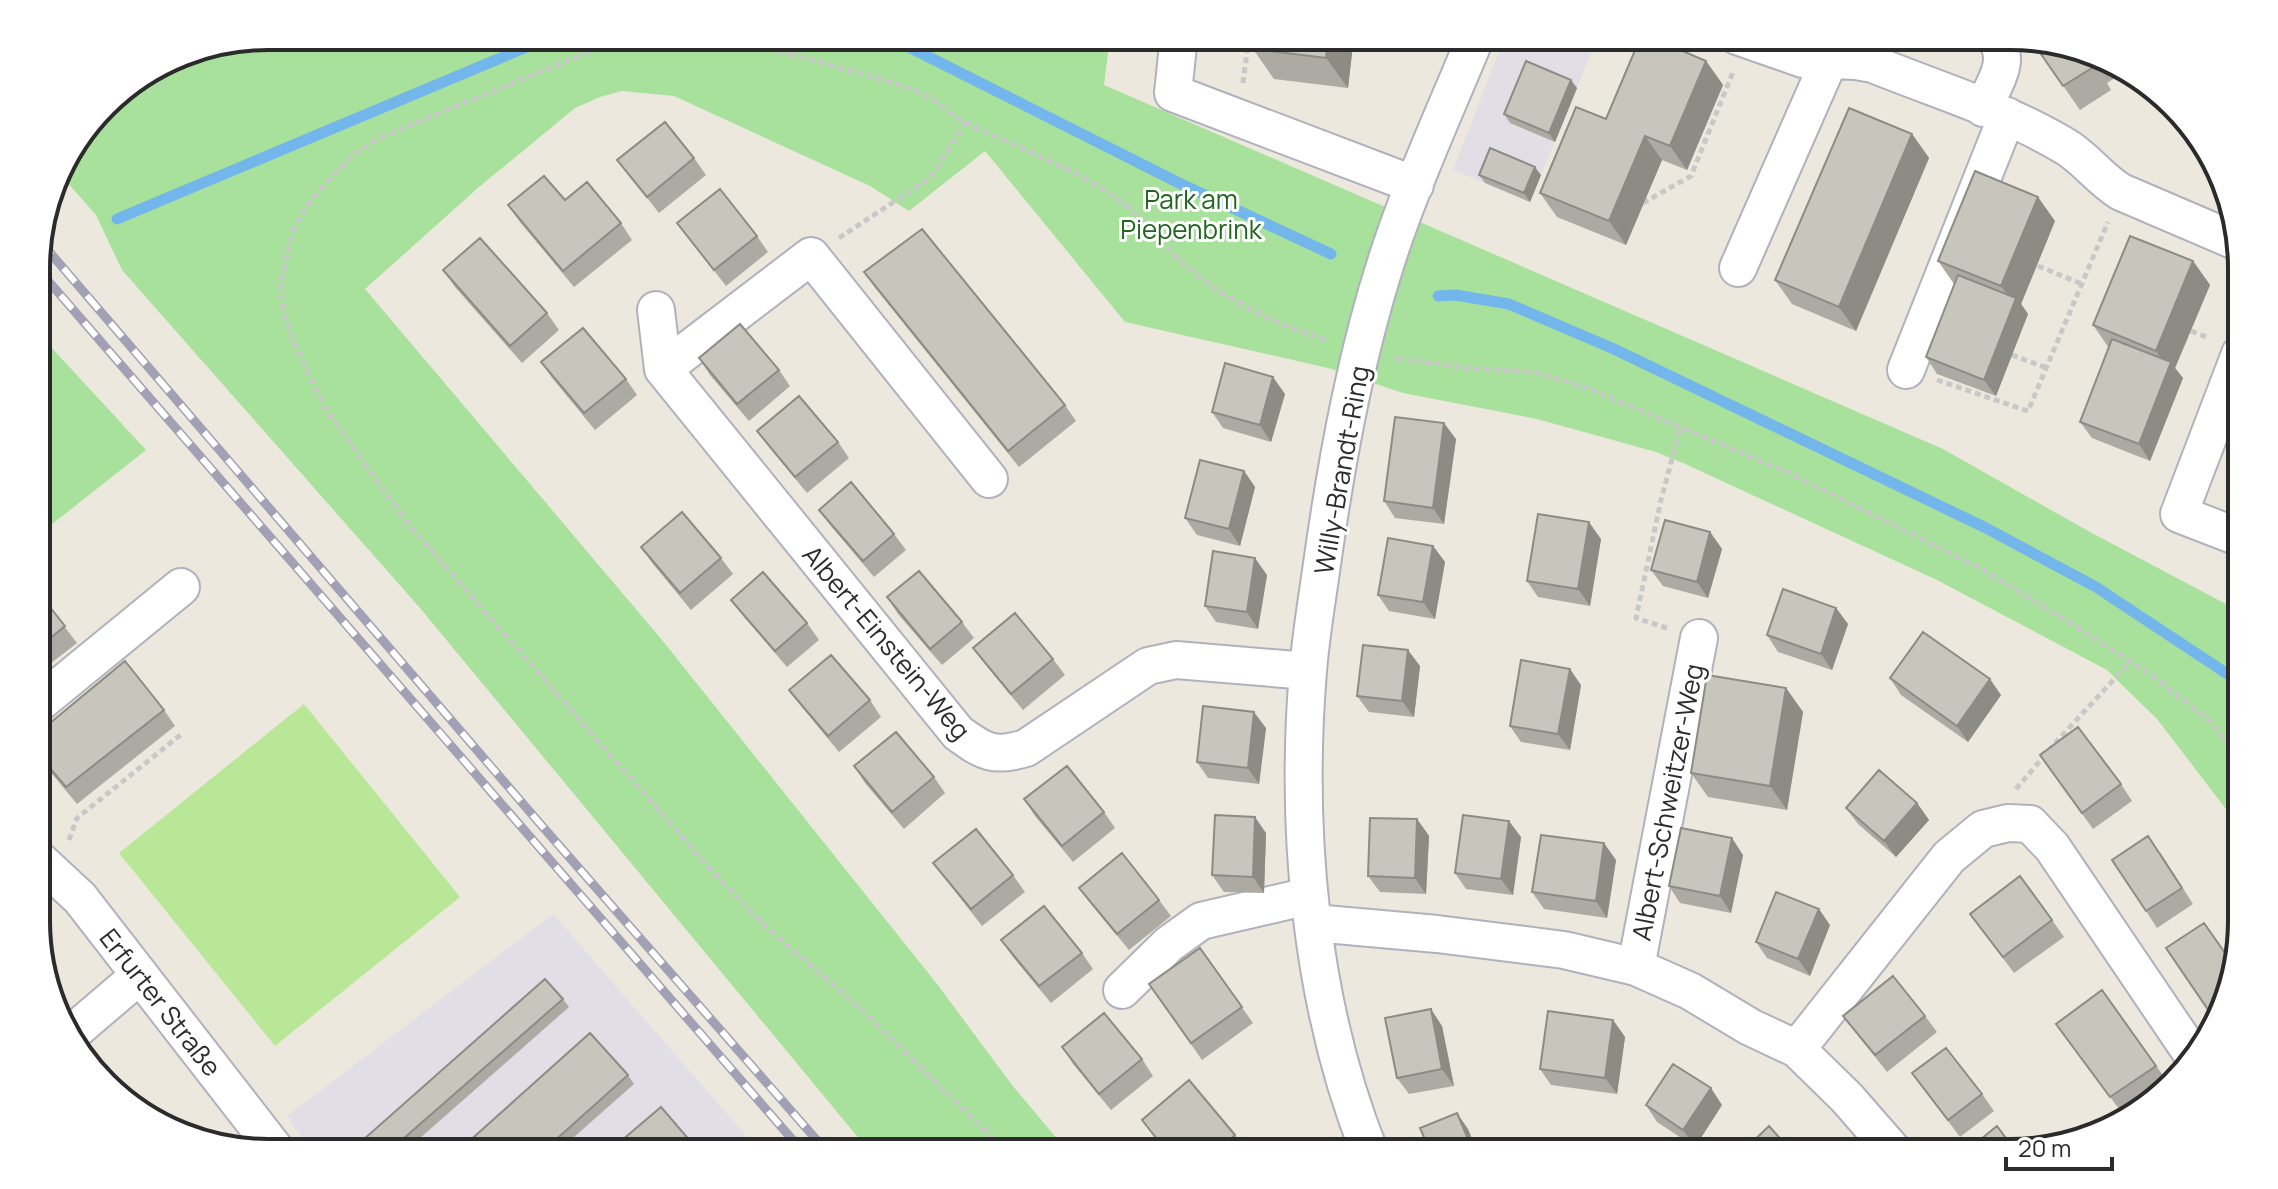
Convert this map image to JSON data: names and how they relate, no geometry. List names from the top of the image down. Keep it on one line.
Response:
{"streets":{"street":["Willy-Brandt-Ring","Albert-Einstein-Weg","Albert-Schweitzer-Weg","Erfurter Straße"]},"crossings":[["Willy-Brandt-Ring","Albert-Einstein-Weg"]],"parks":["Park am Piepenbrink"],"scale_bar":"20 m"}
